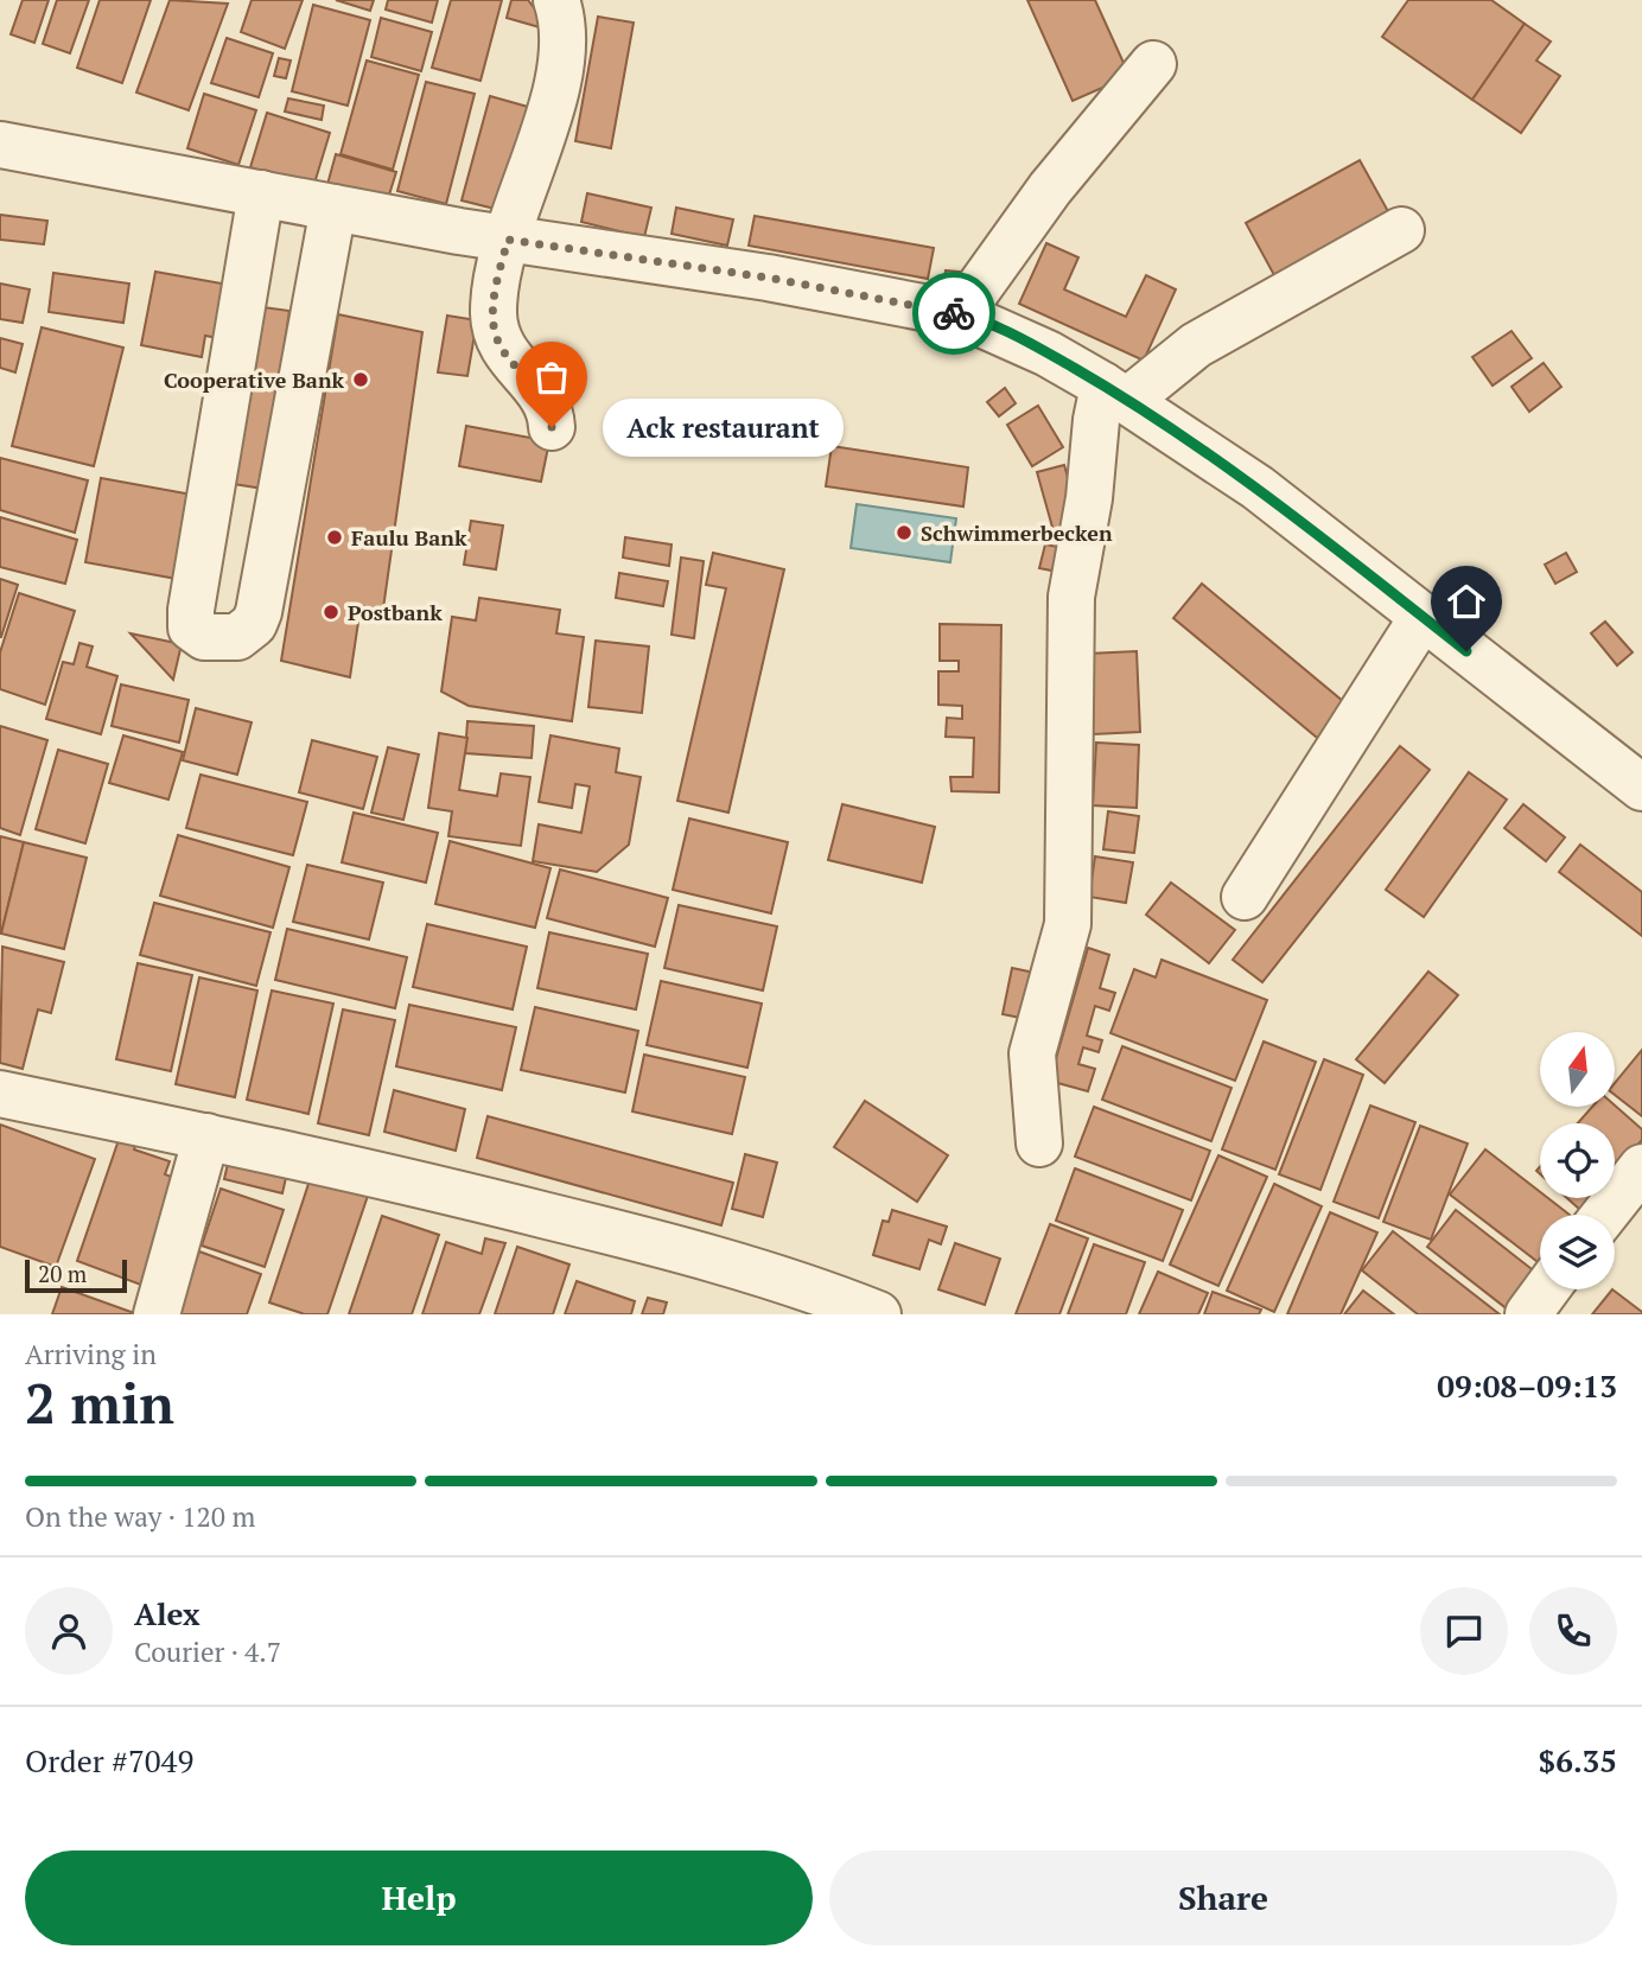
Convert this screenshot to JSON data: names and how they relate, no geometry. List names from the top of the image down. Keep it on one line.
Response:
{"places":["Cooperative Bank","Ack restaurant","Schwimmerbecken","Faulu Bank","Postbank"],"scale_bar":"20 m","north":"top","page":{"bubble":"Ack restaurant","scale":"20 m","heading":["2 min","Arriving in","09:08–09:13"],"panel":["Alex","Courier · 4.7","Order #7049","$6.35"],"bar":"On the way · 120 m","buttons":["Help","Share"]}}
